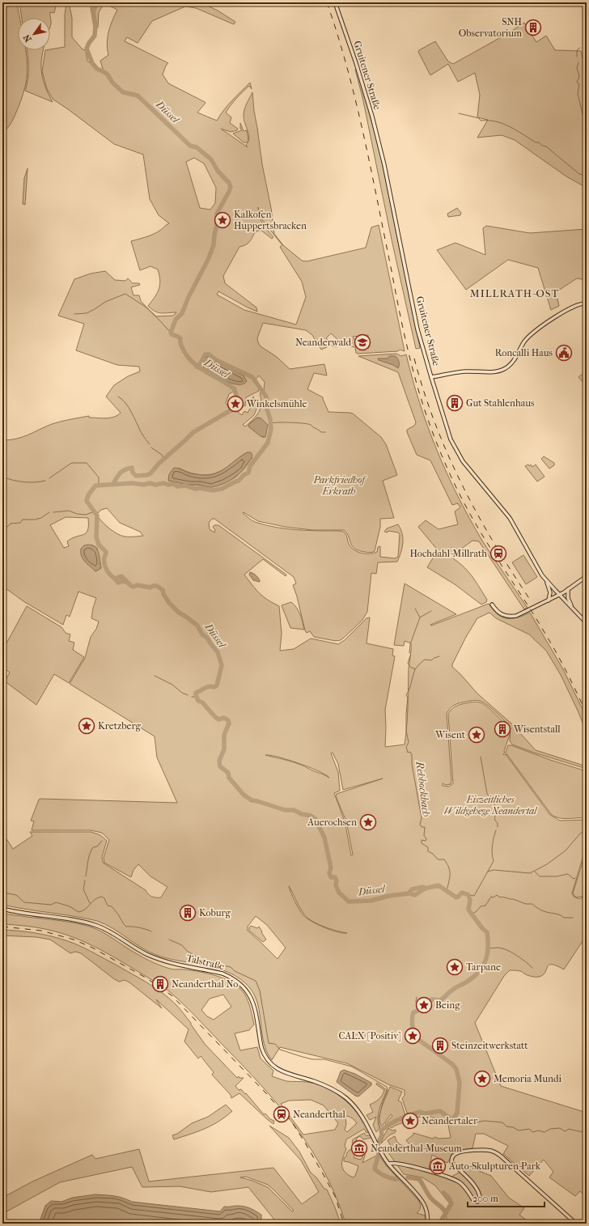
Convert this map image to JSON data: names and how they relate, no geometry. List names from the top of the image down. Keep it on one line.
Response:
{"streets":{"main road":["Gruitener Straße","Talstraße"]},"districts":["MILLRATH-OST"],"water":["Düssel","Rehbockbach"],"parks":["Parkfriedhof Erkrath","Eiszeitliches Wildgehege Neandertal"],"places":{"building":["SNH Observatorium","Gut Stahlenhaus","Wisentstall","Koburg","Neanderthal No","Steinzeitwerkstatt"],"place":["Kalkofen Huppertsbracken","Winkelsmühle","Kretzberg","Wisent","Auerochsen","Tarpane","Being","CALX [Positiv]","Memoria Mundi","Neandertaler"],"school or university":["Neanderwald"],"public building":["Roncalli Haus"],"station":["Hochdahl-Millrath","Neanderthal"],"museum":["Neanderthal-Museum","Auto-Skulpturen-Park"]},"scale_bar":"200 m","north":"bottom left"}
